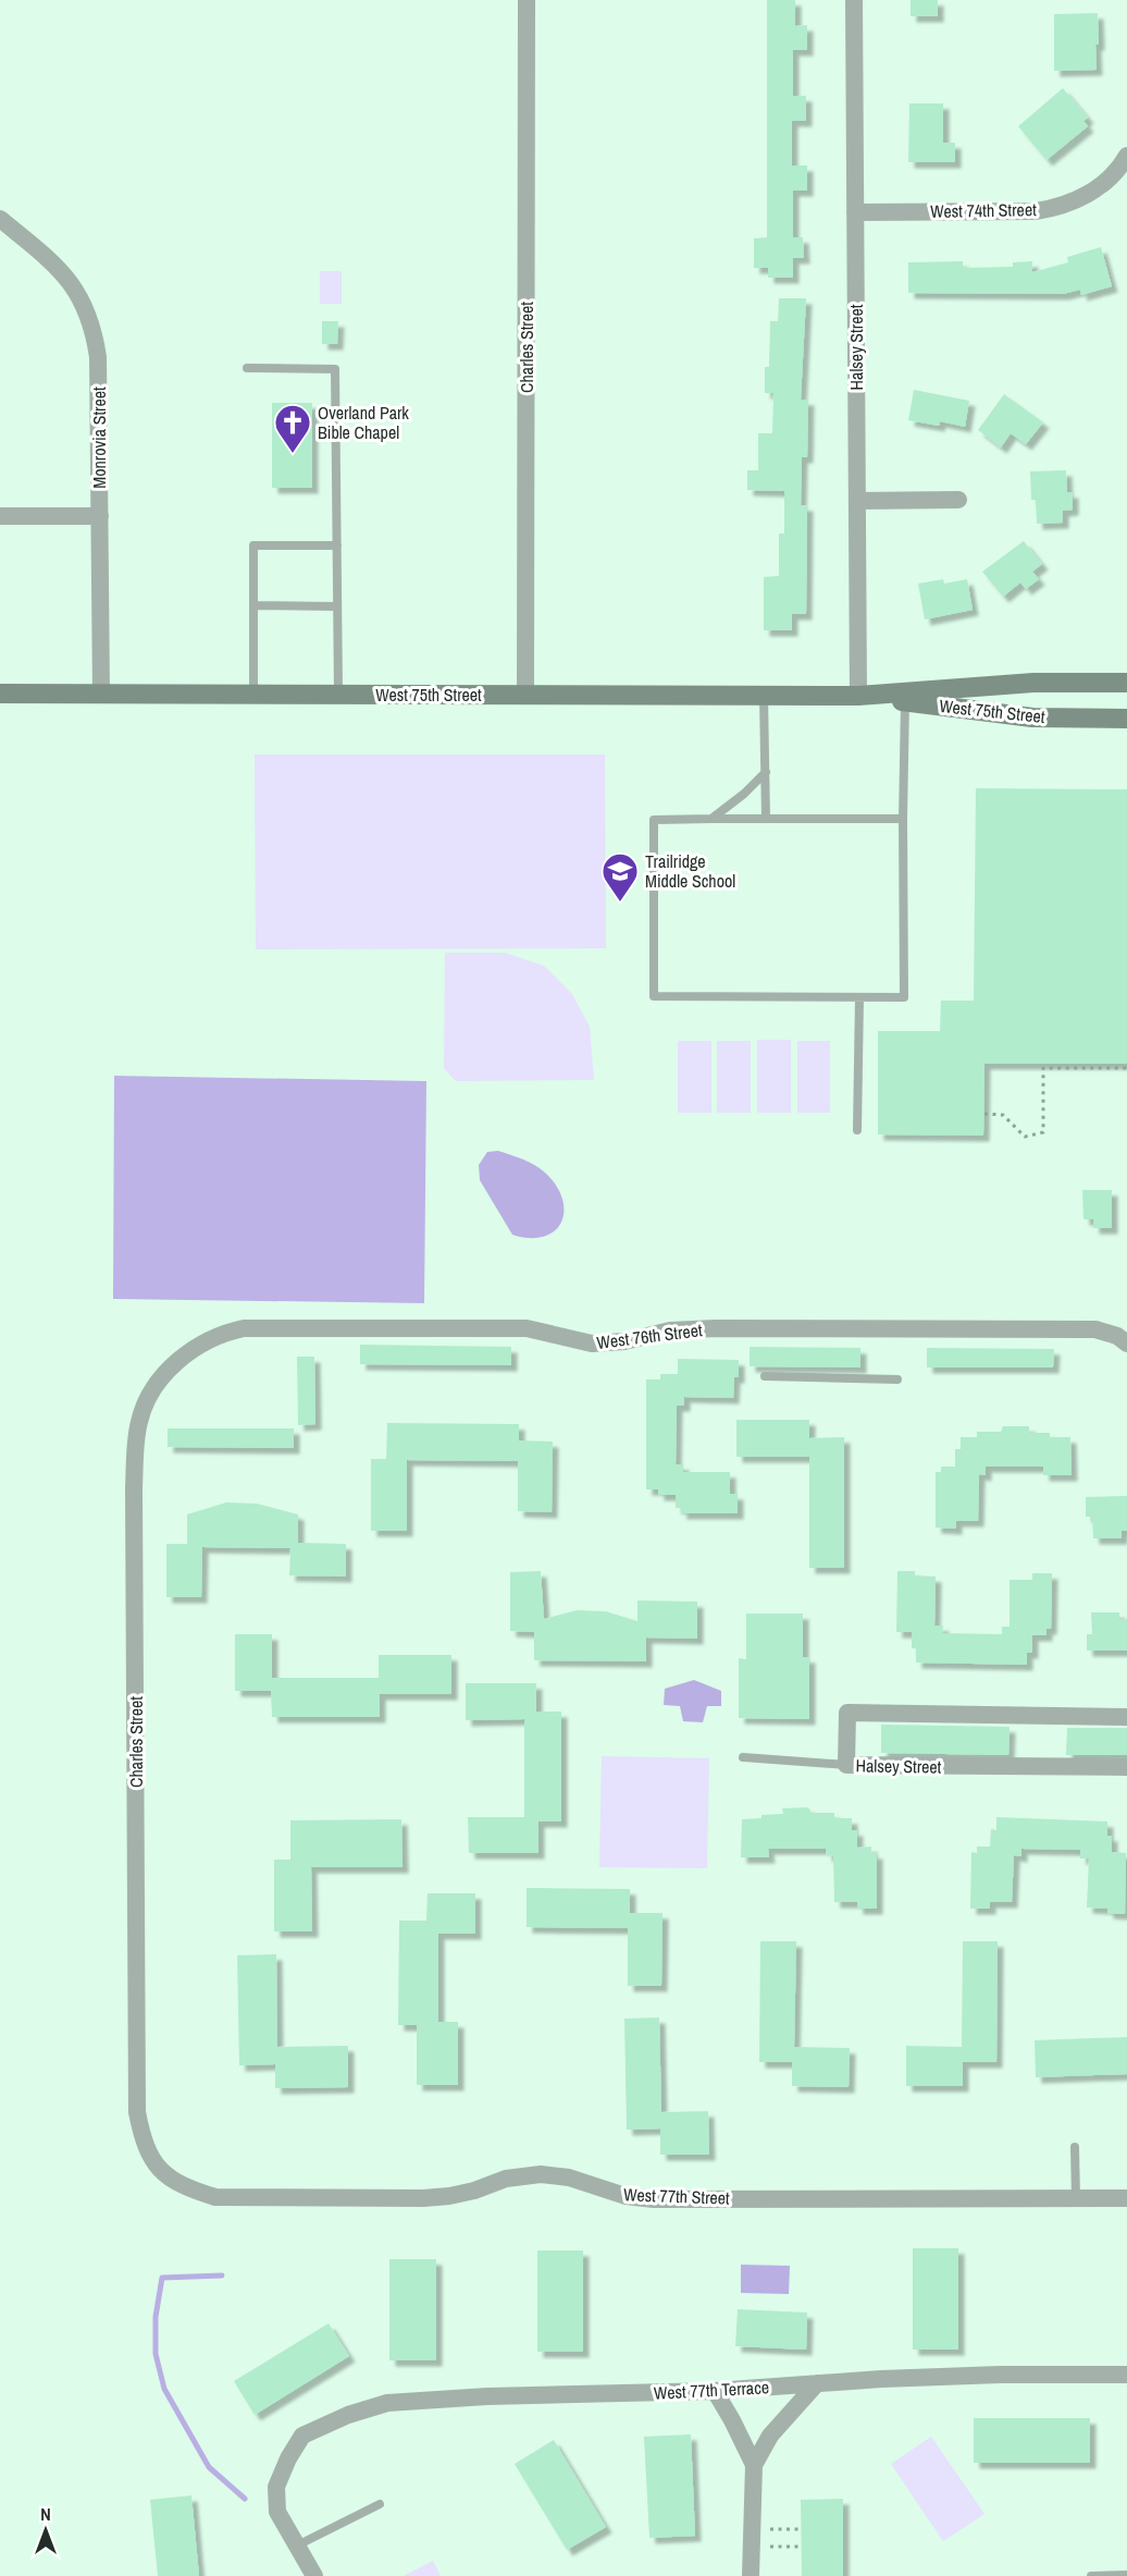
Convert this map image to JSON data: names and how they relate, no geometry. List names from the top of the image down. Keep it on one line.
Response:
{"streets":{"main road":["West 75th Street"],"street":["West 74th Street","Charles Street","Halsey Street","Monrovia Street","West 76th Street","West 77th Street","West 77th Terrace"]},"crossings":[["West 74th Street","Halsey Street"],["Charles Street","West 75th Street"],["Charles Street","West 76th Street"],["Charles Street","West 77th Street"],["Halsey Street","West 75th Street"],["Monrovia Street","West 75th Street"]],"places":{"church":["Overland Park Bible Chapel"],"school or university":["Trailridge Middle School"]},"north":"top"}
